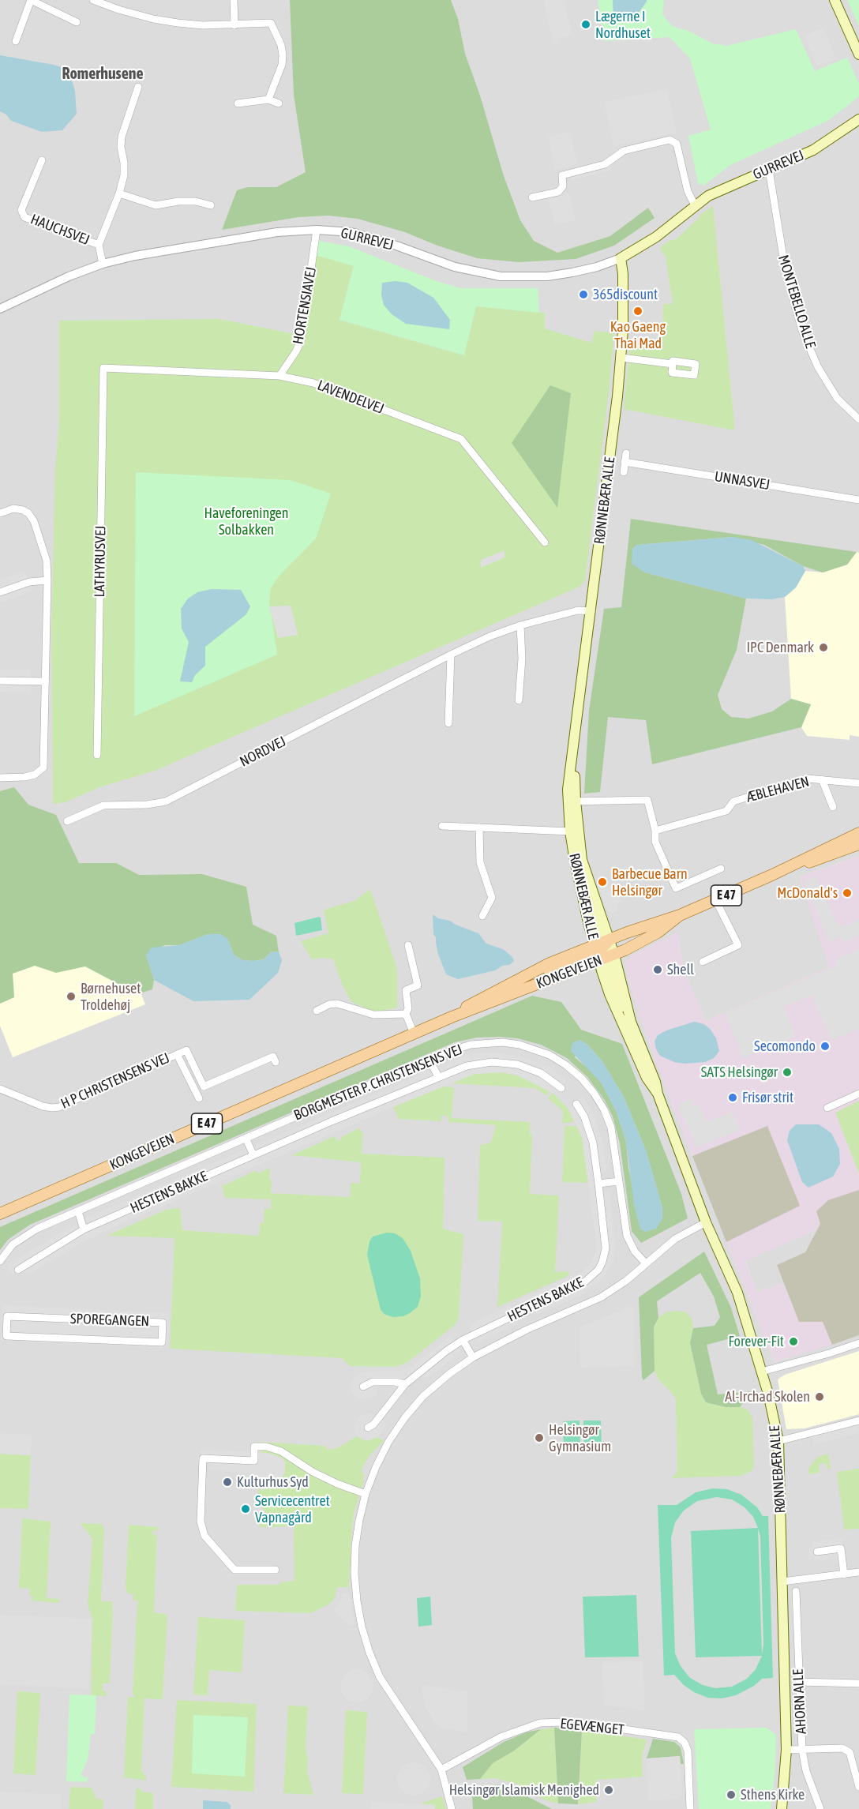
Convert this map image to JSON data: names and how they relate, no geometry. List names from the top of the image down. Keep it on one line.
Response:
{"streets":{"main road":["GURREVEJ","RØNNEBÆR ALLE","E 47","KONGEVEJEN"],"street":["HAUCHSVEJ","MONTEBELLO ALLE","HORTENSIAVEJ","LAVENDELVEJ","UNNASVEJ","LATHYRUSVEJ","NORDVEJ","ÆBLEHAVEN","H P CHRISTENSENS VEJ","BORGMESTER P. CHRISTENSENS VEJ","HESTENS BAKKE","SPOREGANGEN","AHORN ALLE","EGEVÆNGET"]},"crossings":[["GURREVEJ","MONTEBELLO ALLE"],["GURREVEJ","HORTENSIAVEJ"],["GURREVEJ","RØNNEBÆR ALLE"],["HORTENSIAVEJ","LAVENDELVEJ"],["LAVENDELVEJ","LATHYRUSVEJ"],["RØNNEBÆR ALLE","NORDVEJ"],["RØNNEBÆR ALLE","KONGEVEJEN"]],"districts":["Romerhusene"],"parks":["Haveforeningen Solbakken"],"places":["Lægerne I Nordhuset","365discount","Kao Gaeng Thai Mad","IPC Denmark","Barbecue Barn Helsingør","McDonald's","Shell","Børnehuset Troldehøj","Secomondo","SATS Helsingør","Frisør strit","Forever-Fit","Al-Irchad Skolen","Helsingør Gymnasium","Kulturhus Syd","Servicecentret Vapnagård","Helsingør Islamisk Menighed","Sthens Kirke"]}
